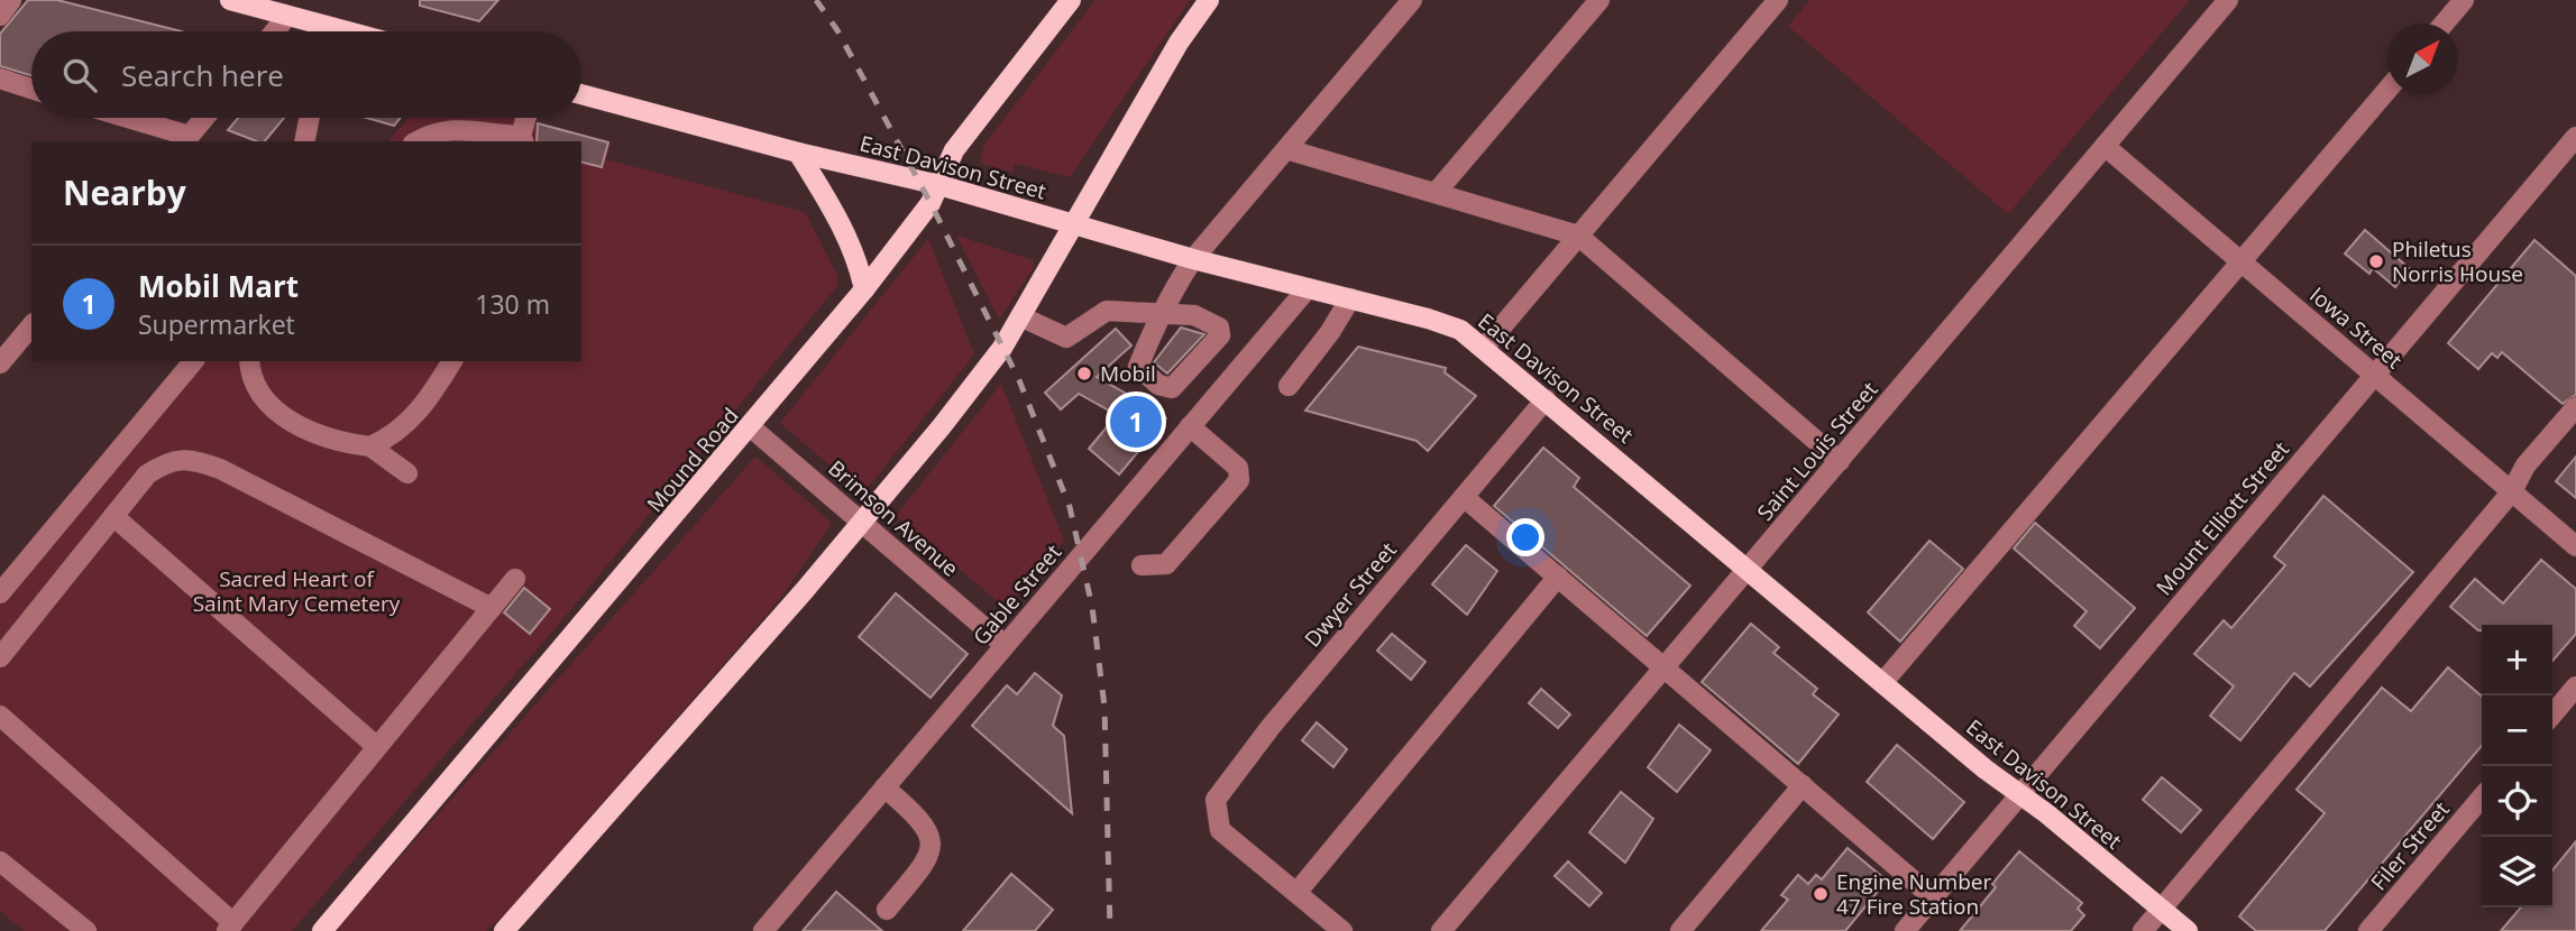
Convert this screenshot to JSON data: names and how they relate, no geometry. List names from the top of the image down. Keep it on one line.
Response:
{"streets":{"main road":["East Davison Street","Mound Road"],"street":["Iowa Street","Saint Louis Street","Brimson Avenue","Mount Elliott Street","Gable Street","Dwyer Street","Filer Street"]},"crossings":[["East Davison Street","Saint Louis Street"],["East Davison Street","Mound Road"],["East Davison Street","Mount Elliott Street"],["East Davison Street","Gable Street"],["East Davison Street","Dwyer Street"],["Iowa Street","Saint Louis Street"],["Iowa Street","Mount Elliott Street"],["Mound Road","Brimson Avenue"],["Brimson Avenue","Gable Street"]],"parks":["Sacred Heart of Saint Mary Cemetery"],"places":["Philetus Norris House","Mobil","Engine Number 47 Fire Station"],"north":"top right","page":{"search":"Search here","heading":"Nearby","list":[{"mark":"1","name":"Mobil Mart","note":"Supermarket","value":"130 m"}],"pins":"1","map_buttons":["+","−"]}}
